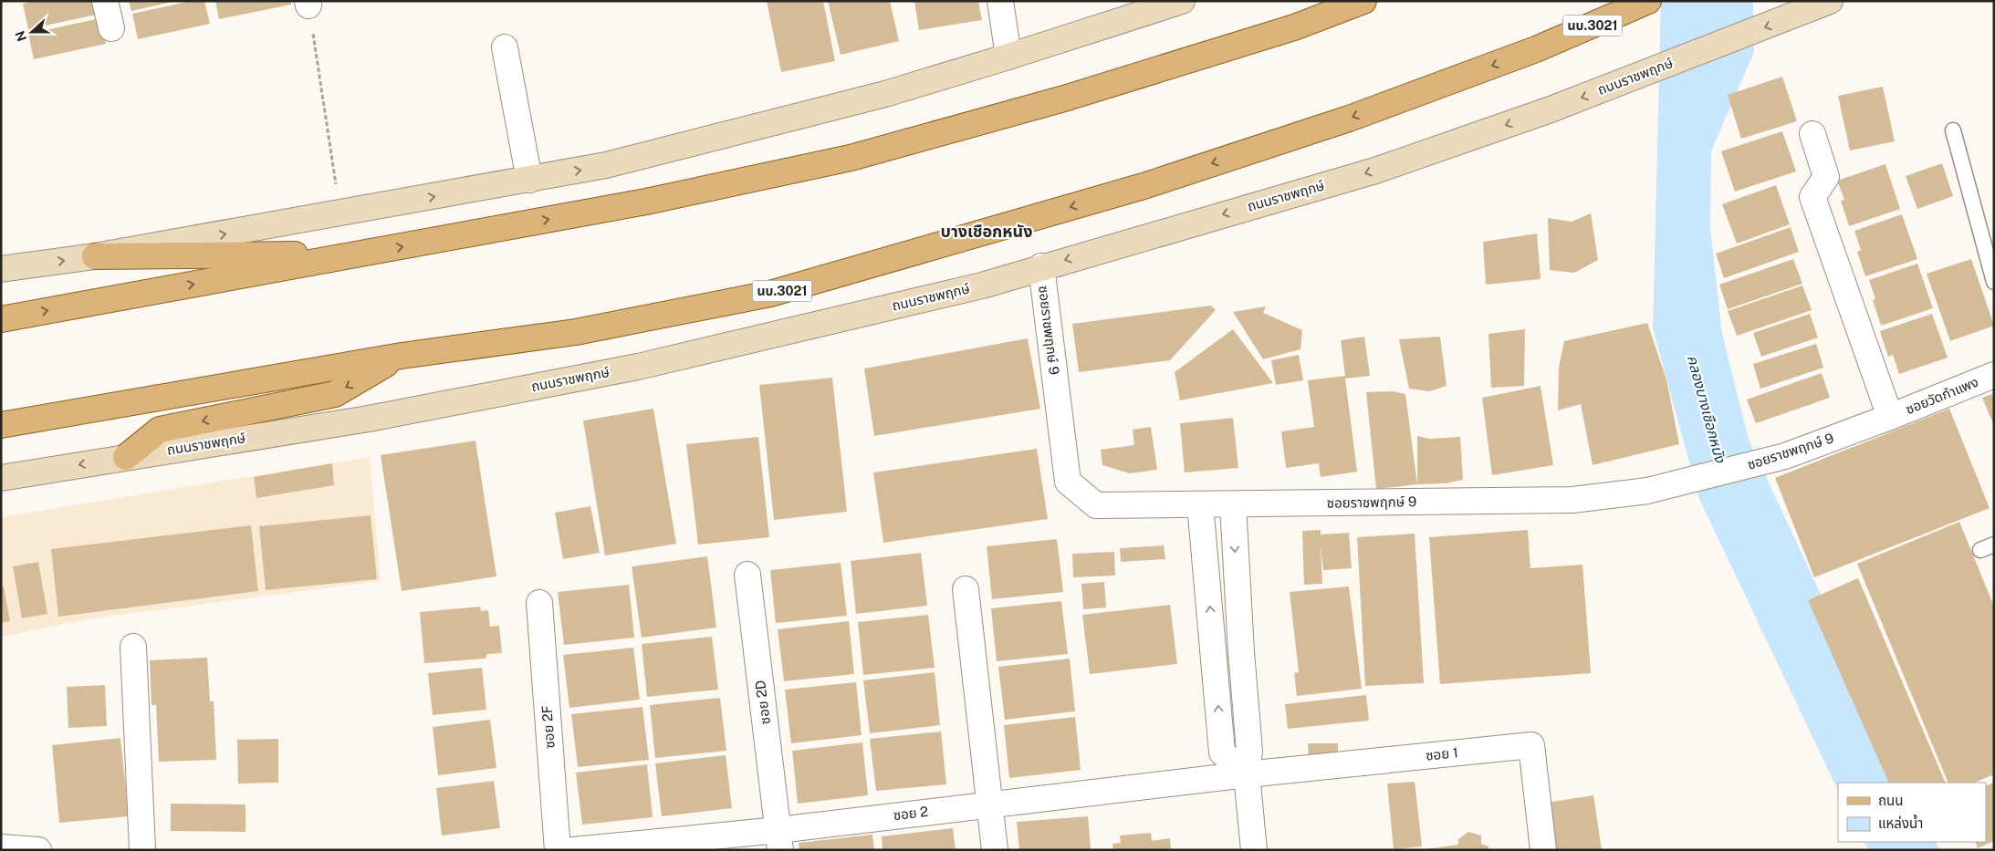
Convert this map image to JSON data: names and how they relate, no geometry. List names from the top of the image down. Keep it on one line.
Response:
{"streets":{"main road":["นบ.3021","ถนนราชพฤกษ์"],"street":["ซอยราชพฤกษ์ 9","ซอยวัดกำแพง","ซอย 2D","ซอย 2F","ซอย 1","ซอย 2"]},"crossings":[["ถนนราชพฤกษ์","ซอยราชพฤกษ์ 9"],["ซอยราชพฤกษ์ 9","ซอยวัดกำแพง"],["ซอย 2D","ซอย 2"],["ซอย 1","ซอย 2"]],"districts":["บางเชือกหนัง"],"water":["คลองบางเชือกหนัง"],"legend":["ถนน","แหล่งน้ำ"],"north":"left"}
